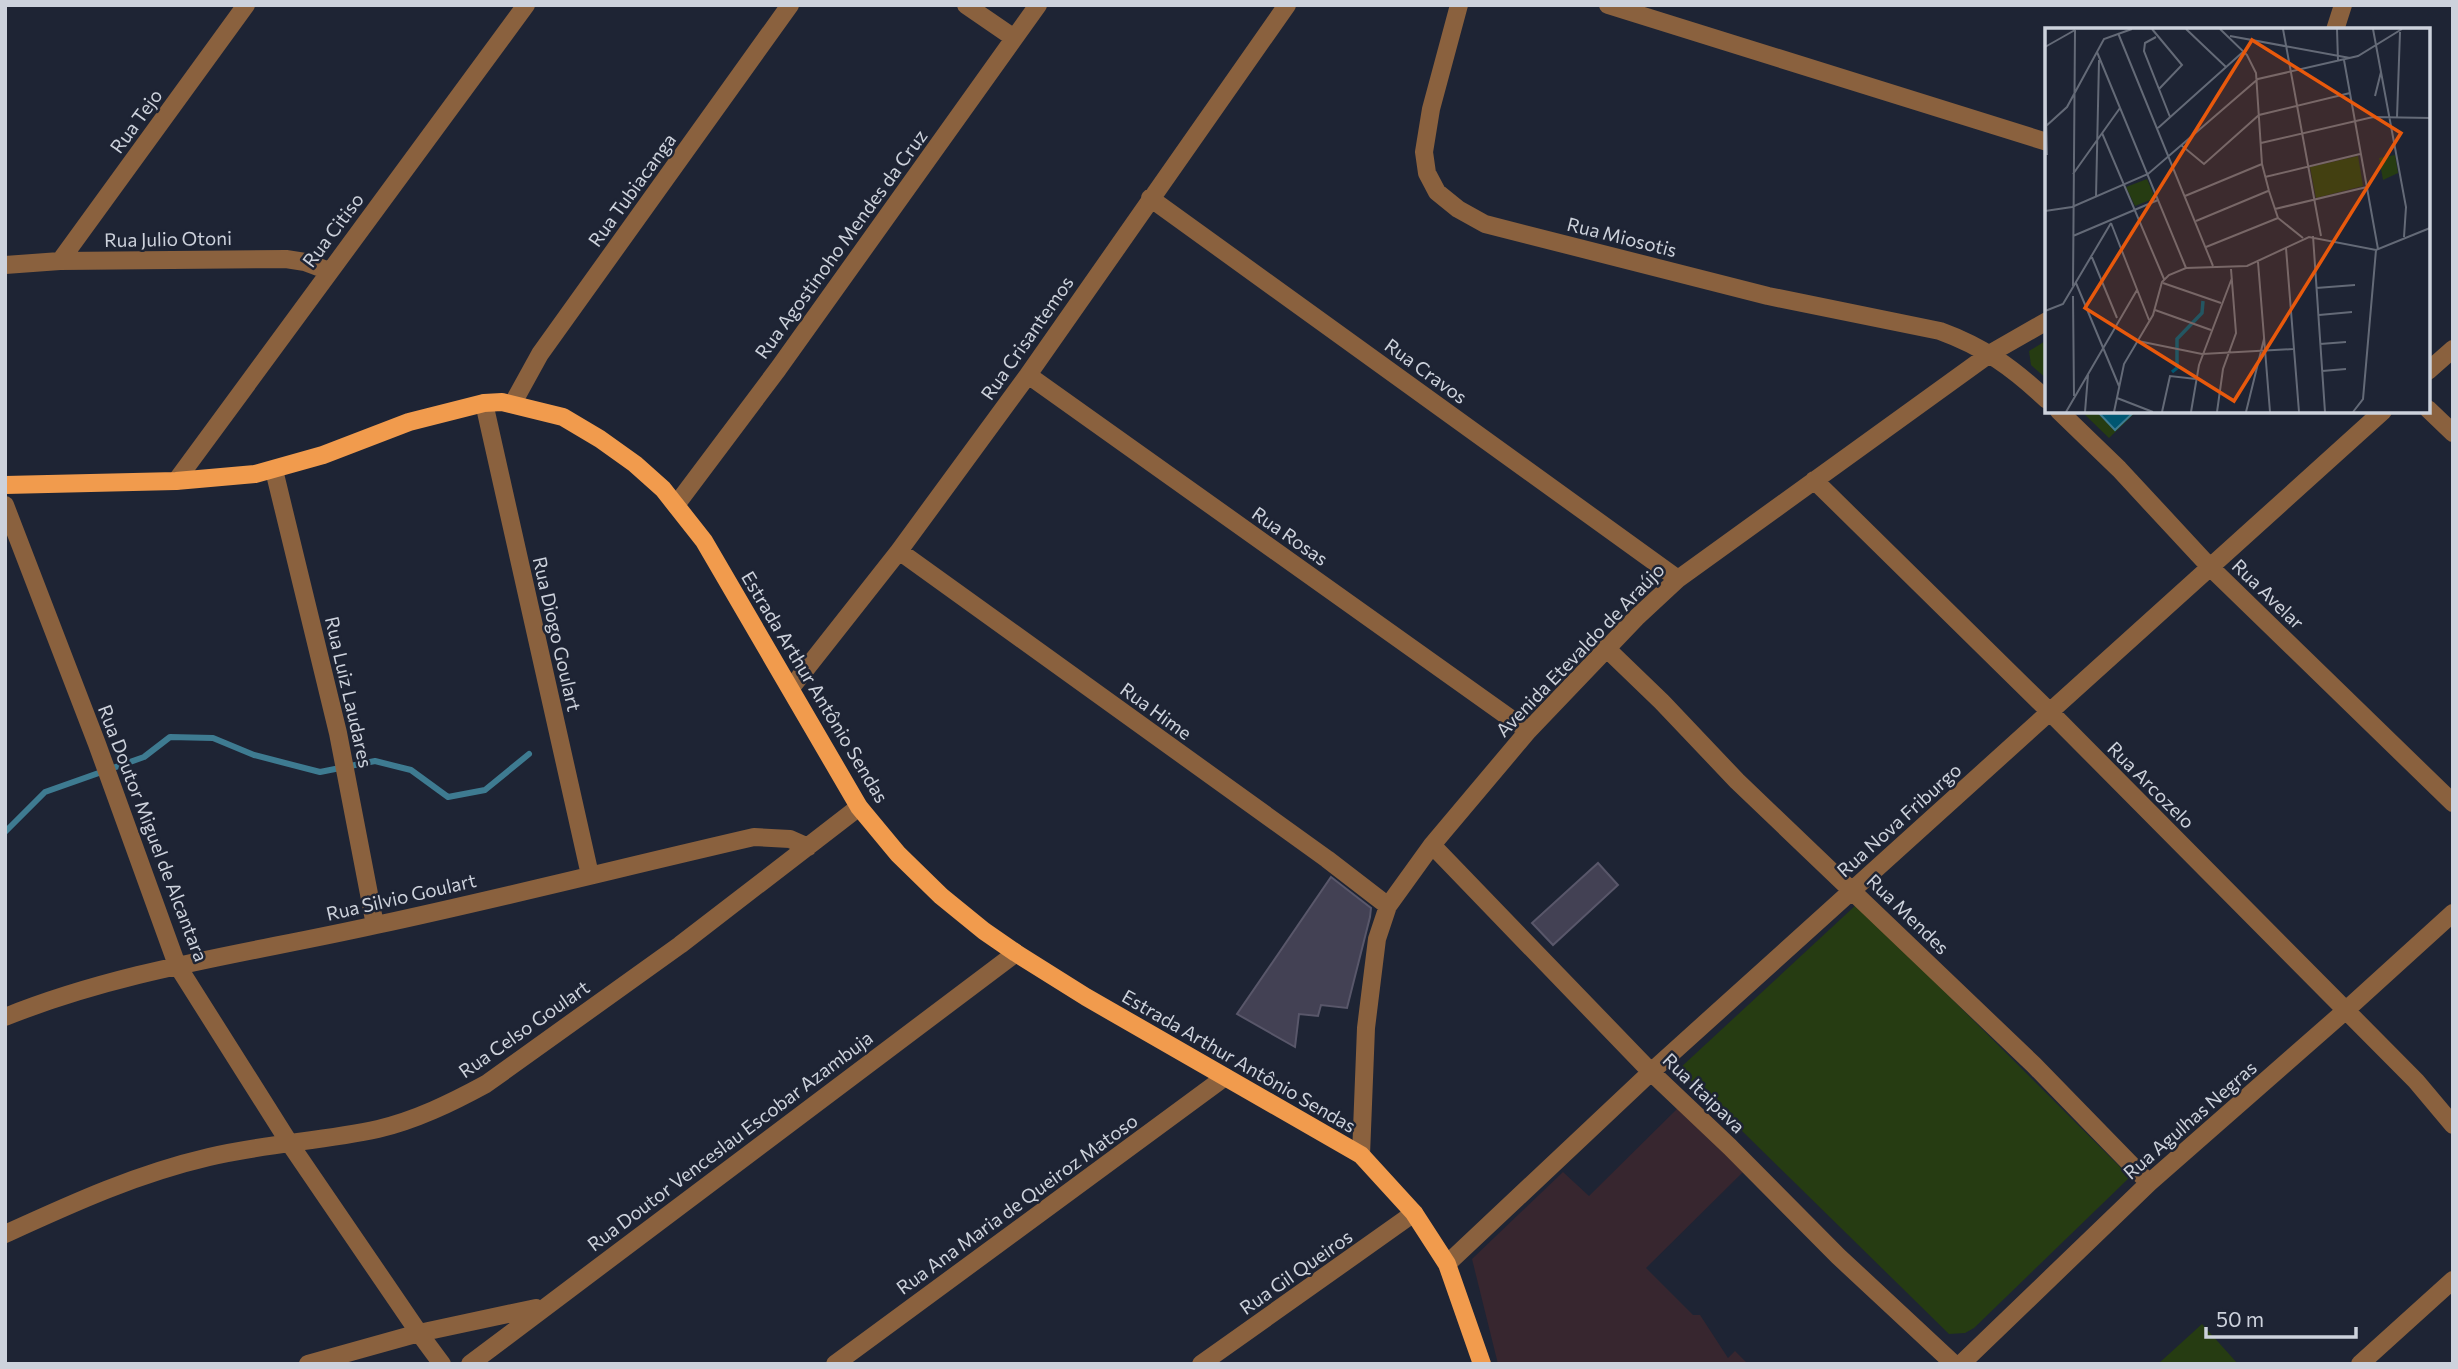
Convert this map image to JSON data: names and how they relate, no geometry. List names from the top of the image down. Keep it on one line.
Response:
{"streets":{"main road":["Estrada Arthur Antônio Sendas"],"street":["Rua Tejo","Rua Tubiacanga","Rua Citiso","Rua Miosotis","Rua Julio Otoni","Rua Agostinoho Mendes da Cruz","Rua Crisantemos","Rua Cravos","Rua Rosas","Rua Avelar","Rua Diogo Goulart","Avenida Etevaldo de Araújo","Rua Luiz Laudares","Rua Hime","Rua Arcozelo","Rua Nova Friburgo","Rua Doutor Miguel de Alcantara","Rua Silvio Goulart","Rua Mendes","Rua Celso Goulart","Rua Itaipava","Rua Agulhas Negras","Rua Doutor Venceslau Escobar Azambuja","Rua Ana Maria de Queiroz Matoso","Rua Gil Queiros"]},"crossings":[["Rua Tejo","Rua Julio Otoni"],["Rua Tubiacanga","Estrada Arthur Antônio Sendas"],["Rua Citiso","Rua Julio Otoni"],["Rua Citiso","Estrada Arthur Antônio Sendas"],["Rua Miosotis","Avenida Etevaldo de Araújo"],["Rua Agostinoho Mendes da Cruz","Estrada Arthur Antônio Sendas"],["Rua Crisantemos","Rua Cravos"],["Rua Crisantemos","Rua Rosas"],["Rua Crisantemos","Estrada Arthur Antônio Sendas"],["Rua Crisantemos","Rua Hime"],["Rua Cravos","Avenida Etevaldo de Araújo"],["Rua Rosas","Avenida Etevaldo de Araújo"],["Rua Avelar","Rua Nova Friburgo"],["Rua Diogo Goulart","Estrada Arthur Antônio Sendas"],["Rua Diogo Goulart","Rua Silvio Goulart"],["Avenida Etevaldo de Araújo","Estrada Arthur Antônio Sendas"],["Avenida Etevaldo de Araújo","Rua Hime"],["Avenida Etevaldo de Araújo","Rua Arcozelo"],["Avenida Etevaldo de Araújo","Rua Mendes"],["Avenida Etevaldo de Araújo","Rua Itaipava"],["Estrada Arthur Antônio Sendas","Rua Luiz Laudares"],["Estrada Arthur Antônio Sendas","Rua Nova Friburgo"],["Estrada Arthur Antônio Sendas","Rua Celso Goulart"],["Estrada Arthur Antônio Sendas","Rua Doutor Venceslau Escobar Azambuja"],["Estrada Arthur Antônio Sendas","Rua Ana Maria de Queiroz Matoso"],["Estrada Arthur Antônio Sendas","Rua Gil Queiros"],["Rua Luiz Laudares","Rua Silvio Goulart"],["Rua Arcozelo","Rua Nova Friburgo"],["Rua Arcozelo","Rua Agulhas Negras"],["Rua Nova Friburgo","Rua Mendes"],["Rua Nova Friburgo","Rua Itaipava"],["Rua Doutor Miguel de Alcantara","Rua Silvio Goulart"],["Rua Doutor Miguel de Alcantara","Rua Celso Goulart"],["Rua Silvio Goulart","Rua Celso Goulart"],["Rua Mendes","Rua Agulhas Negras"]],"scale_bar":"50 m"}
